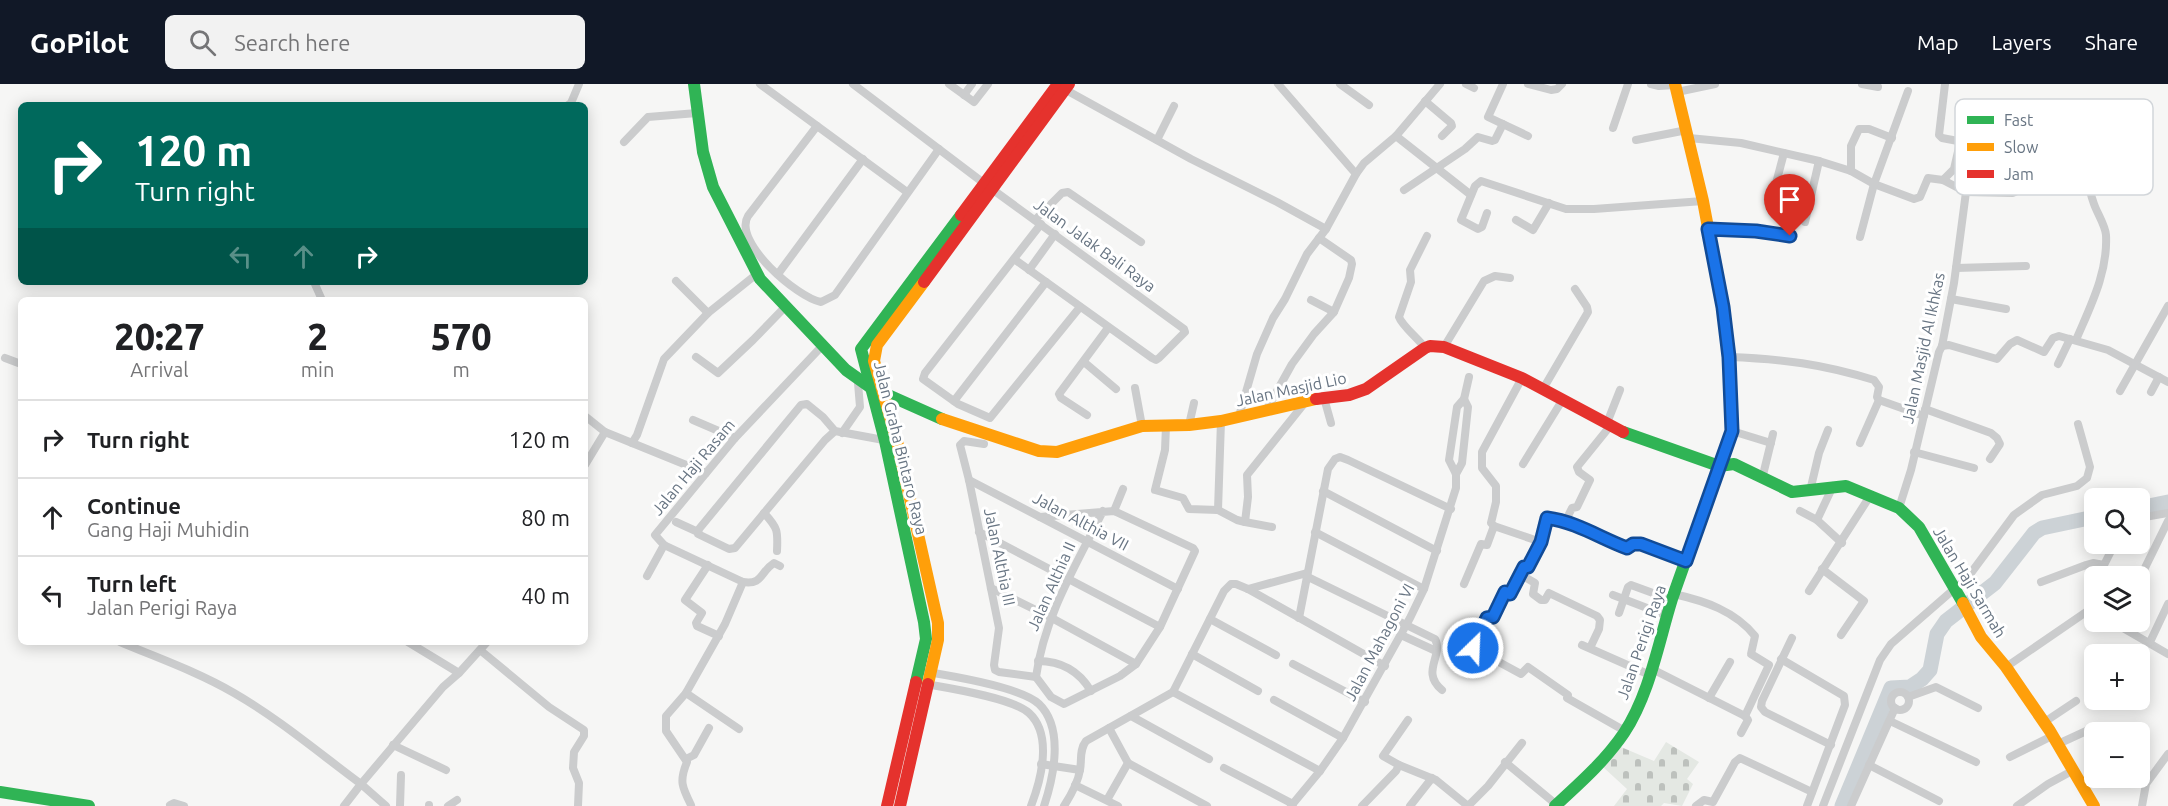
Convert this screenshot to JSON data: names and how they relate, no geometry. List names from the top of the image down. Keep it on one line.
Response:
{"streets":{"main road":["Jalan Masjid Lio","Jalan Graha Bintaro Raya","Jalan Haji Sarmah","Jalan Perigi Raya"],"street":["Jalan Jalak Bali Raya","Jalan Masjid Al Ikhkas","Jalan Haji Rasam","Jalan Althia VII","Jalan Althia III","Jalan Althia II","Jalan Mahagoni VI"]},"crossings":[["Jalan Jalak Bali Raya","Jalan Graha Bintaro Raya"],["Jalan Masjid Al Ikhkas","Jalan Haji Sarmah"],["Jalan Masjid Lio","Jalan Graha Bintaro Raya"],["Jalan Masjid Lio","Jalan Haji Rasam"],["Jalan Althia VII","Jalan Althia III"],["Jalan Althia VII","Jalan Althia II"],["Jalan Althia III","Jalan Althia II"],["Jalan Haji Sarmah","Jalan Perigi Raya"]],"legend":["Fast","Slow","Jam"],"page":{"header":"GoPilot","search":"Search here","nav":["Map","Layers","Share"],"turn":["120 m","Turn right"],"eta":["20:27","Arrival","2","min","570","m"],"list":[{"name":"Turn right","value":"120 m"},{"name":"Continue","note":"Gang Haji Muhidin","value":"80 m"},{"name":"Turn left","note":"Jalan Perigi Raya","value":"40 m"}],"map_buttons":["+","−"]}}
